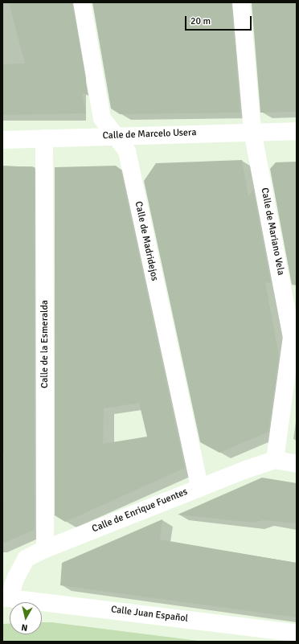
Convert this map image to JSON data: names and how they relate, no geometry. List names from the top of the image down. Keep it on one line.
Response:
{"streets":{"street":["Calle de Marcelo Usera","Calle de Mariano Vela","Calle de Madridejos","Calle de la Esmeralda","Calle de Enrique Fuentes","Calle Juan Español"]},"crossings":[["Calle de Marcelo Usera","Calle de Mariano Vela"],["Calle de Marcelo Usera","Calle de Madridejos"],["Calle de Marcelo Usera","Calle de la Esmeralda"],["Calle de Mariano Vela","Calle de Enrique Fuentes"],["Calle de Madridejos","Calle de Enrique Fuentes"],["Calle de la Esmeralda","Calle de Enrique Fuentes"],["Calle de Enrique Fuentes","Calle Juan Español"]],"scale_bar":"20 m","north":"bottom"}
